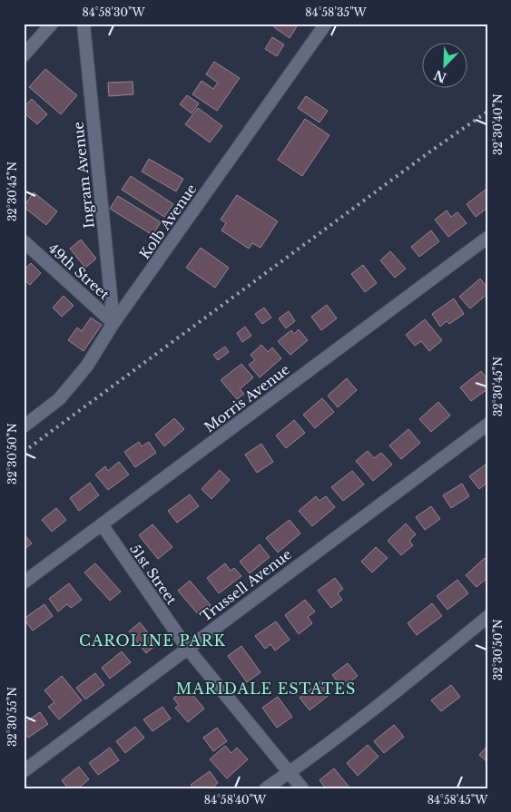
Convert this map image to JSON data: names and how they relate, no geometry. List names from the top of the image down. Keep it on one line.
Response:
{"streets":{"street":["Ingram Avenue","Kolb Avenue","49th Street","Morris Avenue","51st Street","Trussell Avenue"]},"crossings":[["Ingram Avenue","Kolb Avenue"],["Ingram Avenue","49th Street"],["Kolb Avenue","49th Street"],["Morris Avenue","51st Street"],["51st Street","Trussell Avenue"]],"districts":["CAROLINE PARK","MARIDALE ESTATES"],"north":"bottom left","coordinates":["84°58'30\"W","84°58'35\"W","32°30'40\"N","32°30'45\"N","32°30'50\"N","32°30'55\"N","84°58'40\"W","84°58'45\"W"]}
